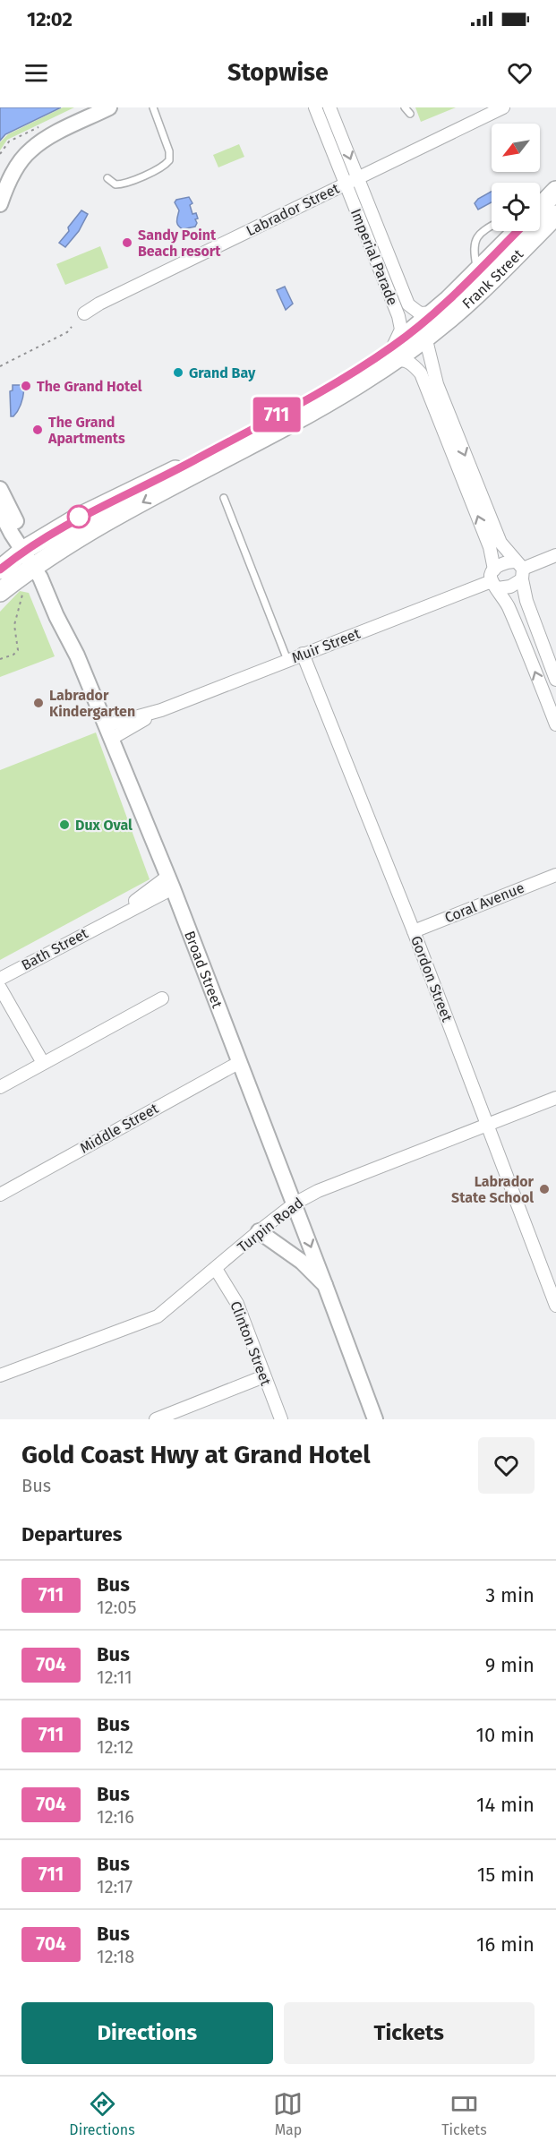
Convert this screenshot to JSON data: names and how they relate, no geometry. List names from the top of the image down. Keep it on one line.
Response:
{"streets":{"highway":["Frank Street"],"street":["Labrador Street","Imperial Parade","Muir Street","Coral Avenue","Bath Street","Broad Street","Gordon Street","Middle Street","Turpin Road","Clinton Street"]},"crossings":[["Labrador Street","Imperial Parade"],["Imperial Parade","Frank Street"],["Frank Street","Broad Street"],["Muir Street","Broad Street"],["Muir Street","Gordon Street"],["Coral Avenue","Gordon Street"],["Bath Street","Broad Street"],["Broad Street","Middle Street"],["Broad Street","Turpin Road"],["Gordon Street","Turpin Road"],["Turpin Road","Clinton Street"]],"places":["Sandy Point Beach resort","Grand Bay","The Grand Hotel","The Grand Apartments","Labrador Kindergarten","Dux Oval","Labrador State School"],"lines":["bus line 711"],"north":"bottom left","page":{"status":"12:02","header":"Stopwise","on_map":"711","heading":[["Gold Coast Hwy at Grand Hotel","Bus"],"Departures"],"list":[{"mark":"711","name":"Bus","note":"12:05","value":"3 min"},{"mark":"704","name":"Bus","note":"12:11","value":"9 min"},{"mark":"711","name":"Bus","note":"12:12","value":"10 min"},{"mark":"704","name":"Bus","note":"12:16","value":"14 min"},{"mark":"711","name":"Bus","note":"12:17","value":"15 min"},{"mark":"704","name":"Bus","note":"12:18","value":"16 min"}],"buttons":["Directions","Tickets"],"tabs":["Directions","Map","Tickets"]}}
